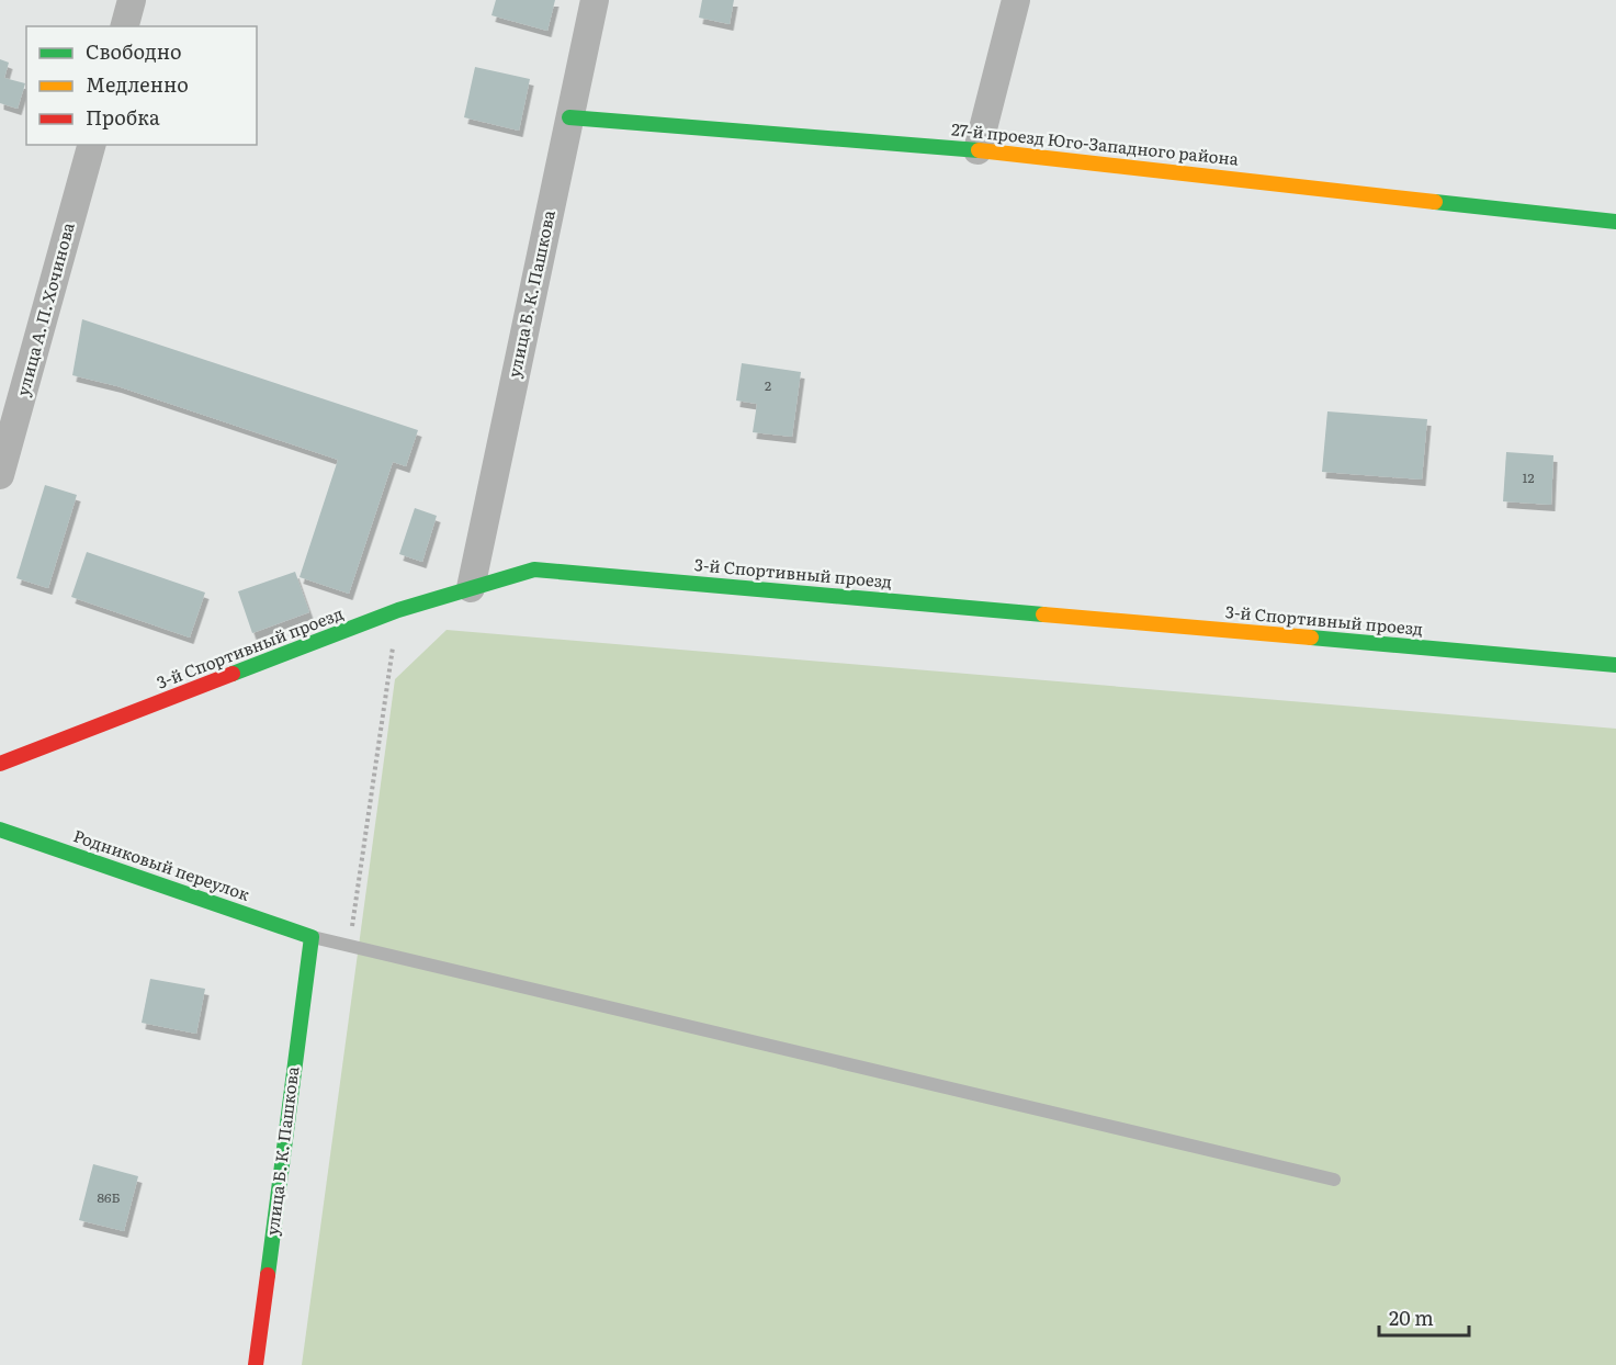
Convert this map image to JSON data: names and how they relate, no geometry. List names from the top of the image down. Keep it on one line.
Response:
{"streets":{"street":["27-й проезд Юго-Западного района","улица Б. К. Пашкова","улица А. П. Хочинова","3-й Спортивный проезд","Родниковый переулок"]},"crossings":[["27-й проезд Юго-Западного района","улица Б. К. Пашкова"],["улица Б. К. Пашкова","3-й Спортивный проезд"],["улица Б. К. Пашкова","Родниковый переулок"]],"house_numbers":["2","12","86Б"],"legend":["Свободно","Медленно","Пробка"],"scale_bar":"20 m"}
